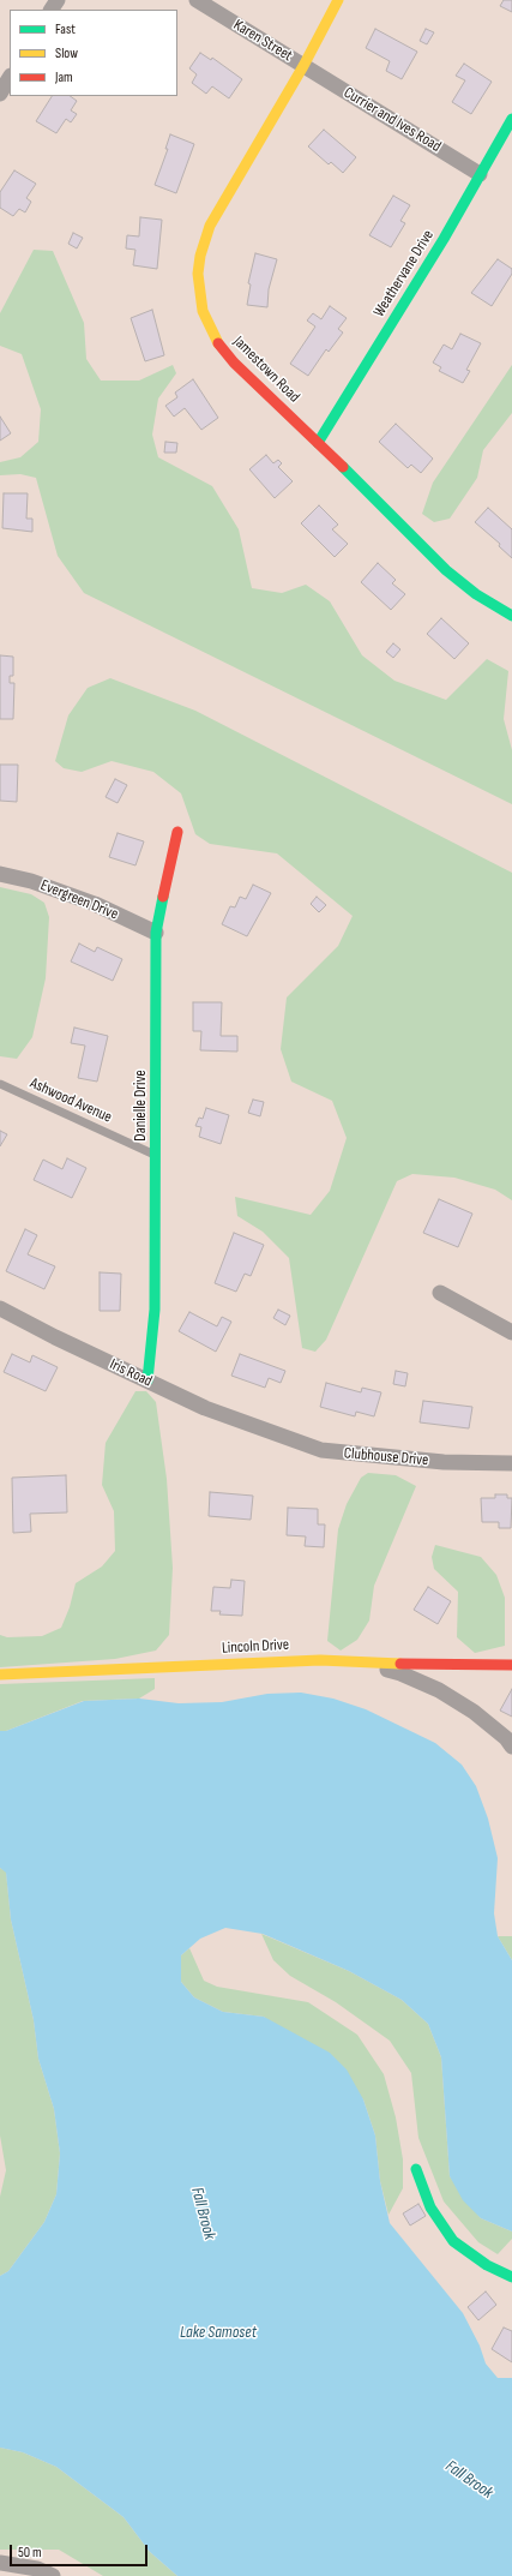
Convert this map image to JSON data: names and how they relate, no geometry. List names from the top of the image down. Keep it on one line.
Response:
{"streets":{"street":["Karen Street","Currier and Ives Road","Weathervane Drive","Jamestown Road","Evergreen Drive","Danielle Drive","Iris Road","Clubhouse Drive","Lincoln Drive"],"lane":["Ashwood Avenue"]},"crossings":[["Karen Street","Currier and Ives Road"],["Karen Street","Jamestown Road"],["Currier and Ives Road","Weathervane Drive"],["Currier and Ives Road","Jamestown Road"],["Weathervane Drive","Jamestown Road"],["Evergreen Drive","Danielle Drive"],["Ashwood Avenue","Danielle Drive"],["Danielle Drive","Iris Road"],["Iris Road","Clubhouse Drive"]],"water":["Fall Brook","Lake Samoset"],"legend":["Fast","Slow","Jam"],"scale_bar":"50 m"}
